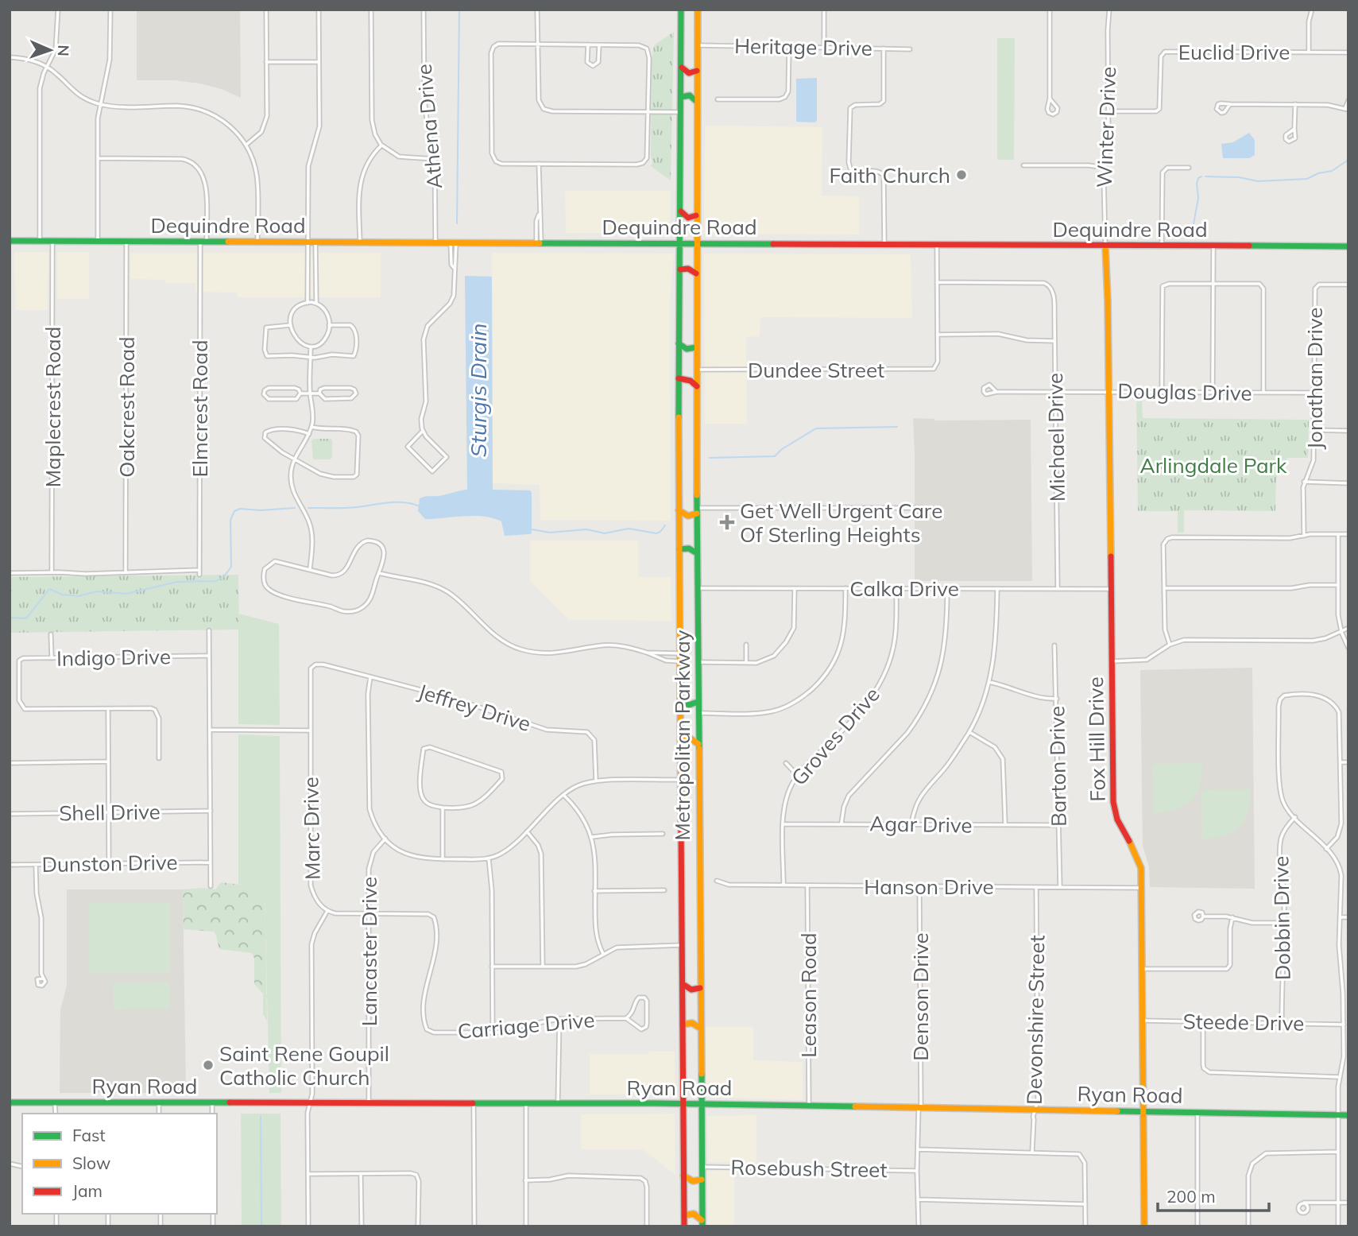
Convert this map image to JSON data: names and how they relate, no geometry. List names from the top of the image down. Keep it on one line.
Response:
{"streets":{"main road":["Dequindre Road","Metropolitan Parkway","Fox Hill Drive","Ryan Road"],"street":["Heritage Drive","Euclid Drive","Athena Drive","Winter Drive","Dundee Street","Jonathan Drive","Douglas Drive","Maplecrest Road","Oakcrest Road","Elmcrest Road","Michael Drive","Calka Drive","Indigo Drive","Jeffrey Drive","Groves Drive","Barton Drive","Shell Drive","Agar Drive","Marc Drive","Dunston Drive","Hanson Drive","Dobbin Drive","Lancaster Drive","Leason Road","Denson Drive","Devonshire Street","Steede Drive","Carriage Drive","Rosebush Street"]},"crossings":[["Heritage Drive","Metropolitan Parkway"],["Euclid Drive","Winter Drive"],["Athena Drive","Dequindre Road"],["Winter Drive","Dequindre Road"],["Winter Drive","Fox Hill Drive"],["Dequindre Road","Maplecrest Road"],["Dequindre Road","Oakcrest Road"],["Dequindre Road","Elmcrest Road"],["Dequindre Road","Metropolitan Parkway"],["Dequindre Road","Fox Hill Drive"],["Dundee Street","Metropolitan Parkway"],["Jonathan Drive","Douglas Drive"],["Douglas Drive","Michael Drive"],["Douglas Drive","Fox Hill Drive"],["Michael Drive","Calka Drive"],["Calka Drive","Metropolitan Parkway"],["Calka Drive","Groves Drive"],["Calka Drive","Fox Hill Drive"],["Jeffrey Drive","Marc Drive"],["Metropolitan Parkway","Ryan Road"],["Metropolitan Parkway","Rosebush Street"],["Groves Drive","Agar Drive"],["Groves Drive","Hanson Drive"],["Fox Hill Drive","Hanson Drive"],["Fox Hill Drive","Steede Drive"],["Fox Hill Drive","Ryan Road"],["Barton Drive","Agar Drive"],["Barton Drive","Hanson Drive"],["Hanson Drive","Leason Road"],["Hanson Drive","Denson Drive"],["Hanson Drive","Devonshire Street"],["Dobbin Drive","Steede Drive"],["Lancaster Drive","Carriage Drive"],["Lancaster Drive","Ryan Road"],["Leason Road","Ryan Road"],["Denson Drive","Ryan Road"],["Denson Drive","Rosebush Street"],["Devonshire Street","Ryan Road"]],"water":["Sturgis Drain"],"parks":["Arlingdale Park"],"places":{"other":["Faith Church","Saint Rene Goupil Catholic Church"],"health":["Get Well Urgent Care Of Sterling Heights"]},"legend":["Fast","Slow","Jam"],"scale_bar":"200 m","north":"right"}
